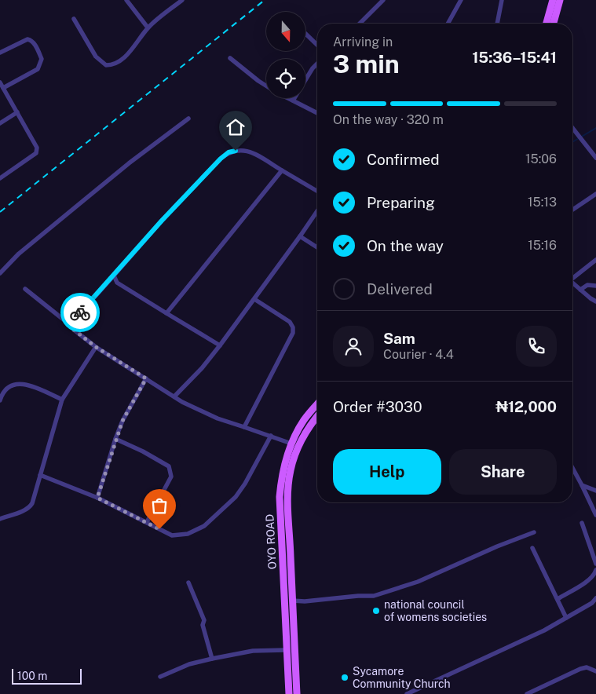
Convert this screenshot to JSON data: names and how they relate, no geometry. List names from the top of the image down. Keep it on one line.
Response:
{"streets":{"main road":["OYO ROAD"]},"places":["national council of womens societies","Sycamore Community Church"],"scale_bar":"100 m","north":"bottom","page":{"heading":["3 min","Arriving in","15:36–15:41"],"panel":["Sam","Courier · 4.4","Order #3030","₦12,000"],"bar":"On the way · 320 m","list":[["Confirmed","15:06"],["Preparing","15:13"],["On the way","15:16"],"Delivered"],"buttons":["Help","Share"],"scale":"100 m"}}
